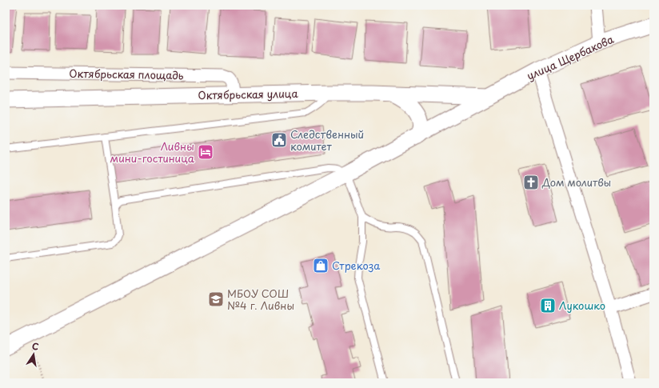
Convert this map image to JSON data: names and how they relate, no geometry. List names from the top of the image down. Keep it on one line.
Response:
{"streets":{"street":["улица Щербакова","Октябрьская площадь","Октябрьская улица"]},"crossings":[["улица Щербакова","Октябрьская улица"],["Октябрьская площадь","Октябрьская улица"]],"places":{"public building":["Следственный комитет"],"hotel":["Ливны мини-гостиница"],"church":["Дом молитвы"],"shop":["Стрекоза"],"school or university":["МБОУ СОШ №4 г. Ливны"],"building":["Лукошко"]},"north":"top"}
